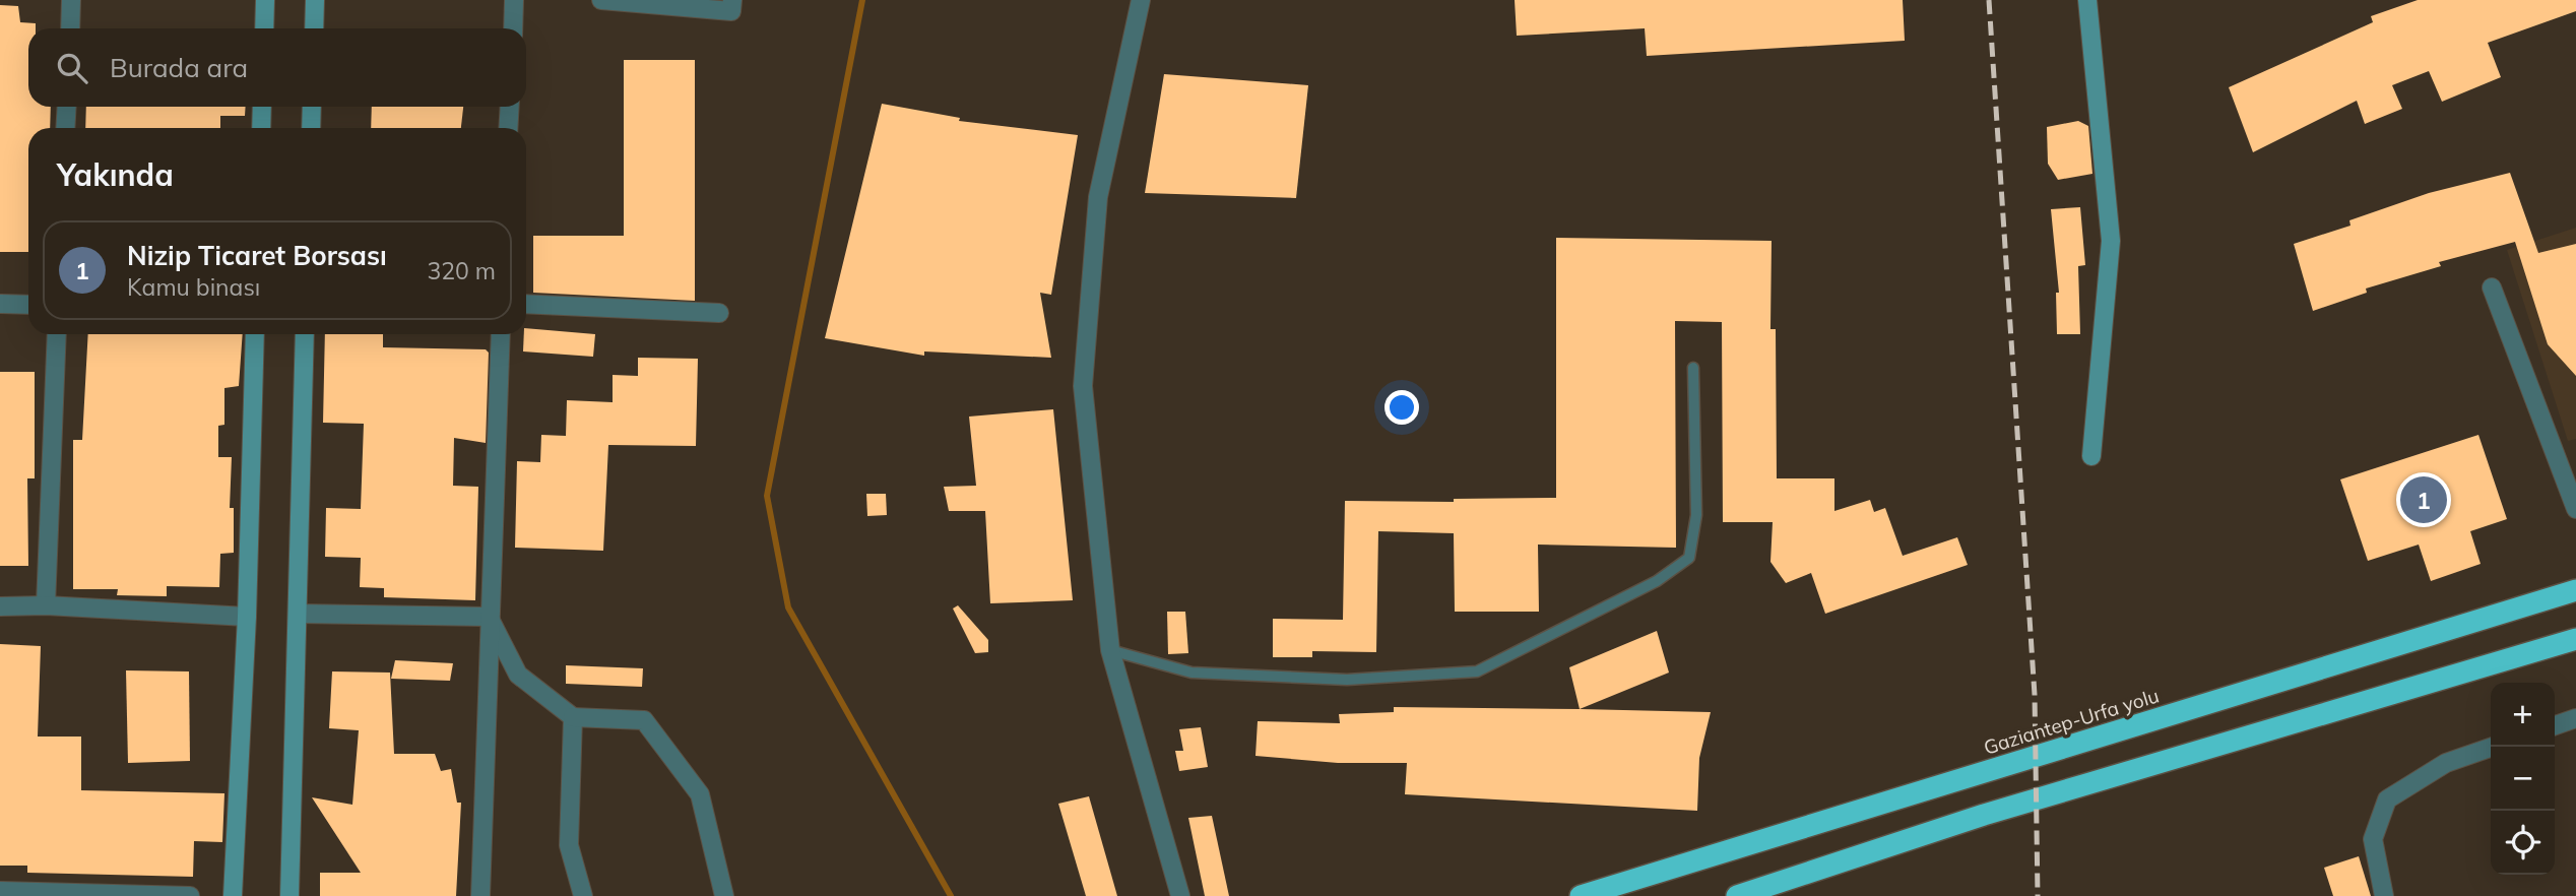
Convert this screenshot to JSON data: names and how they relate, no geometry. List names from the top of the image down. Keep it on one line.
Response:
{"streets":{"highway":["Gaziantep-Urfa yolu"]},"page":{"search":"Burada ara","heading":"Yakında","list":[{"mark":"1","name":"Nizip Ticaret Borsası","note":"Kamu binası","value":"320 m"}],"pins":"1","map_buttons":["+","−"]}}
